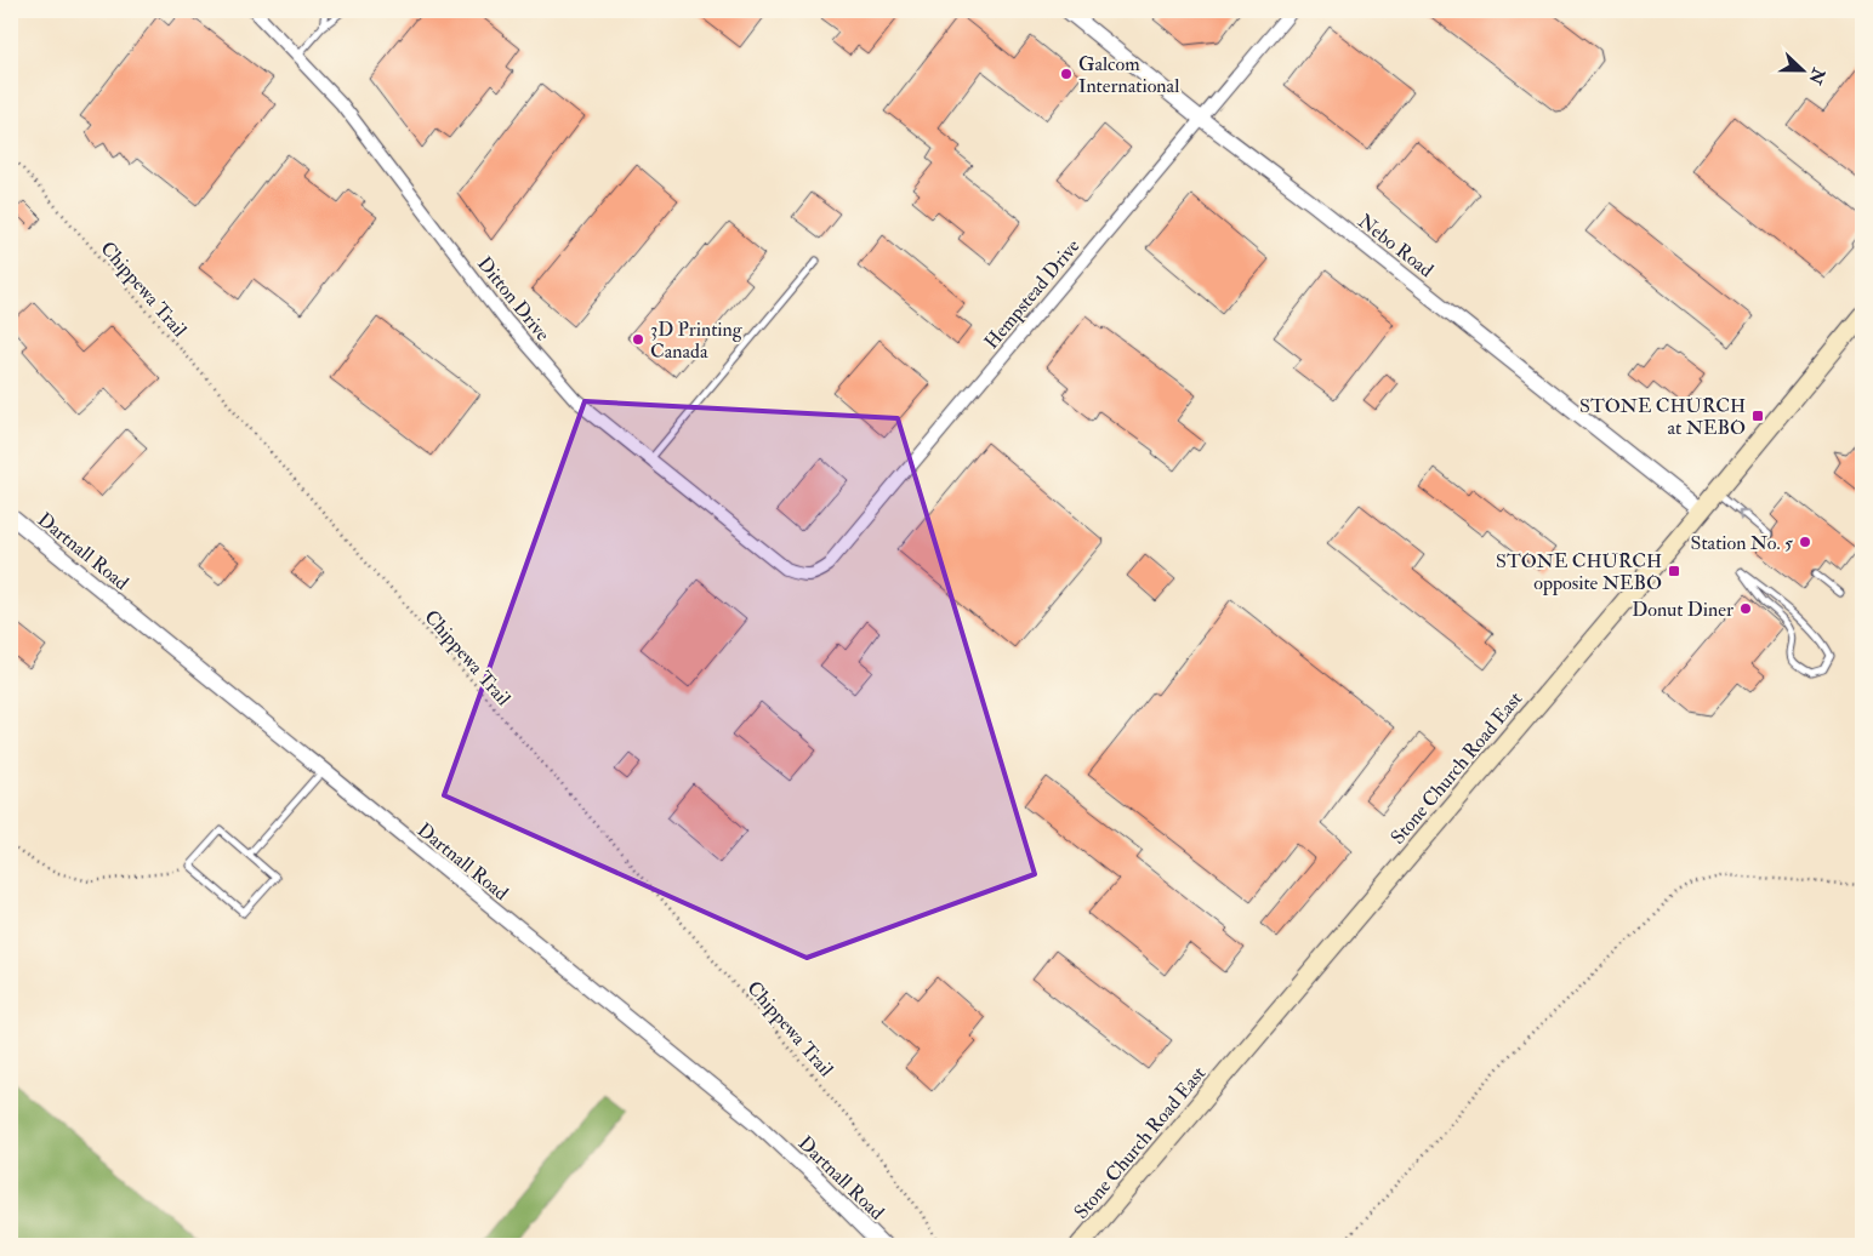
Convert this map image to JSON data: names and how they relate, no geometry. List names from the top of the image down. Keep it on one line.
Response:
{"streets":{"main road":["Stone Church Road East"],"street":["Nebo Road","Hempstead Drive","Ditton Drive","Dartnall Road"],"path":["Chippewa Trail"]},"crossings":[["Nebo Road","Hempstead Drive"],["Nebo Road","Stone Church Road East"],["Hempstead Drive","Ditton Drive"]],"places":{"other":["Galcom International","3D Printing Canada","Station No. 5","Donut Diner"],"transit":["STONE CHURCH at NEBO","STONE CHURCH opposite NEBO"]},"north":"right"}
